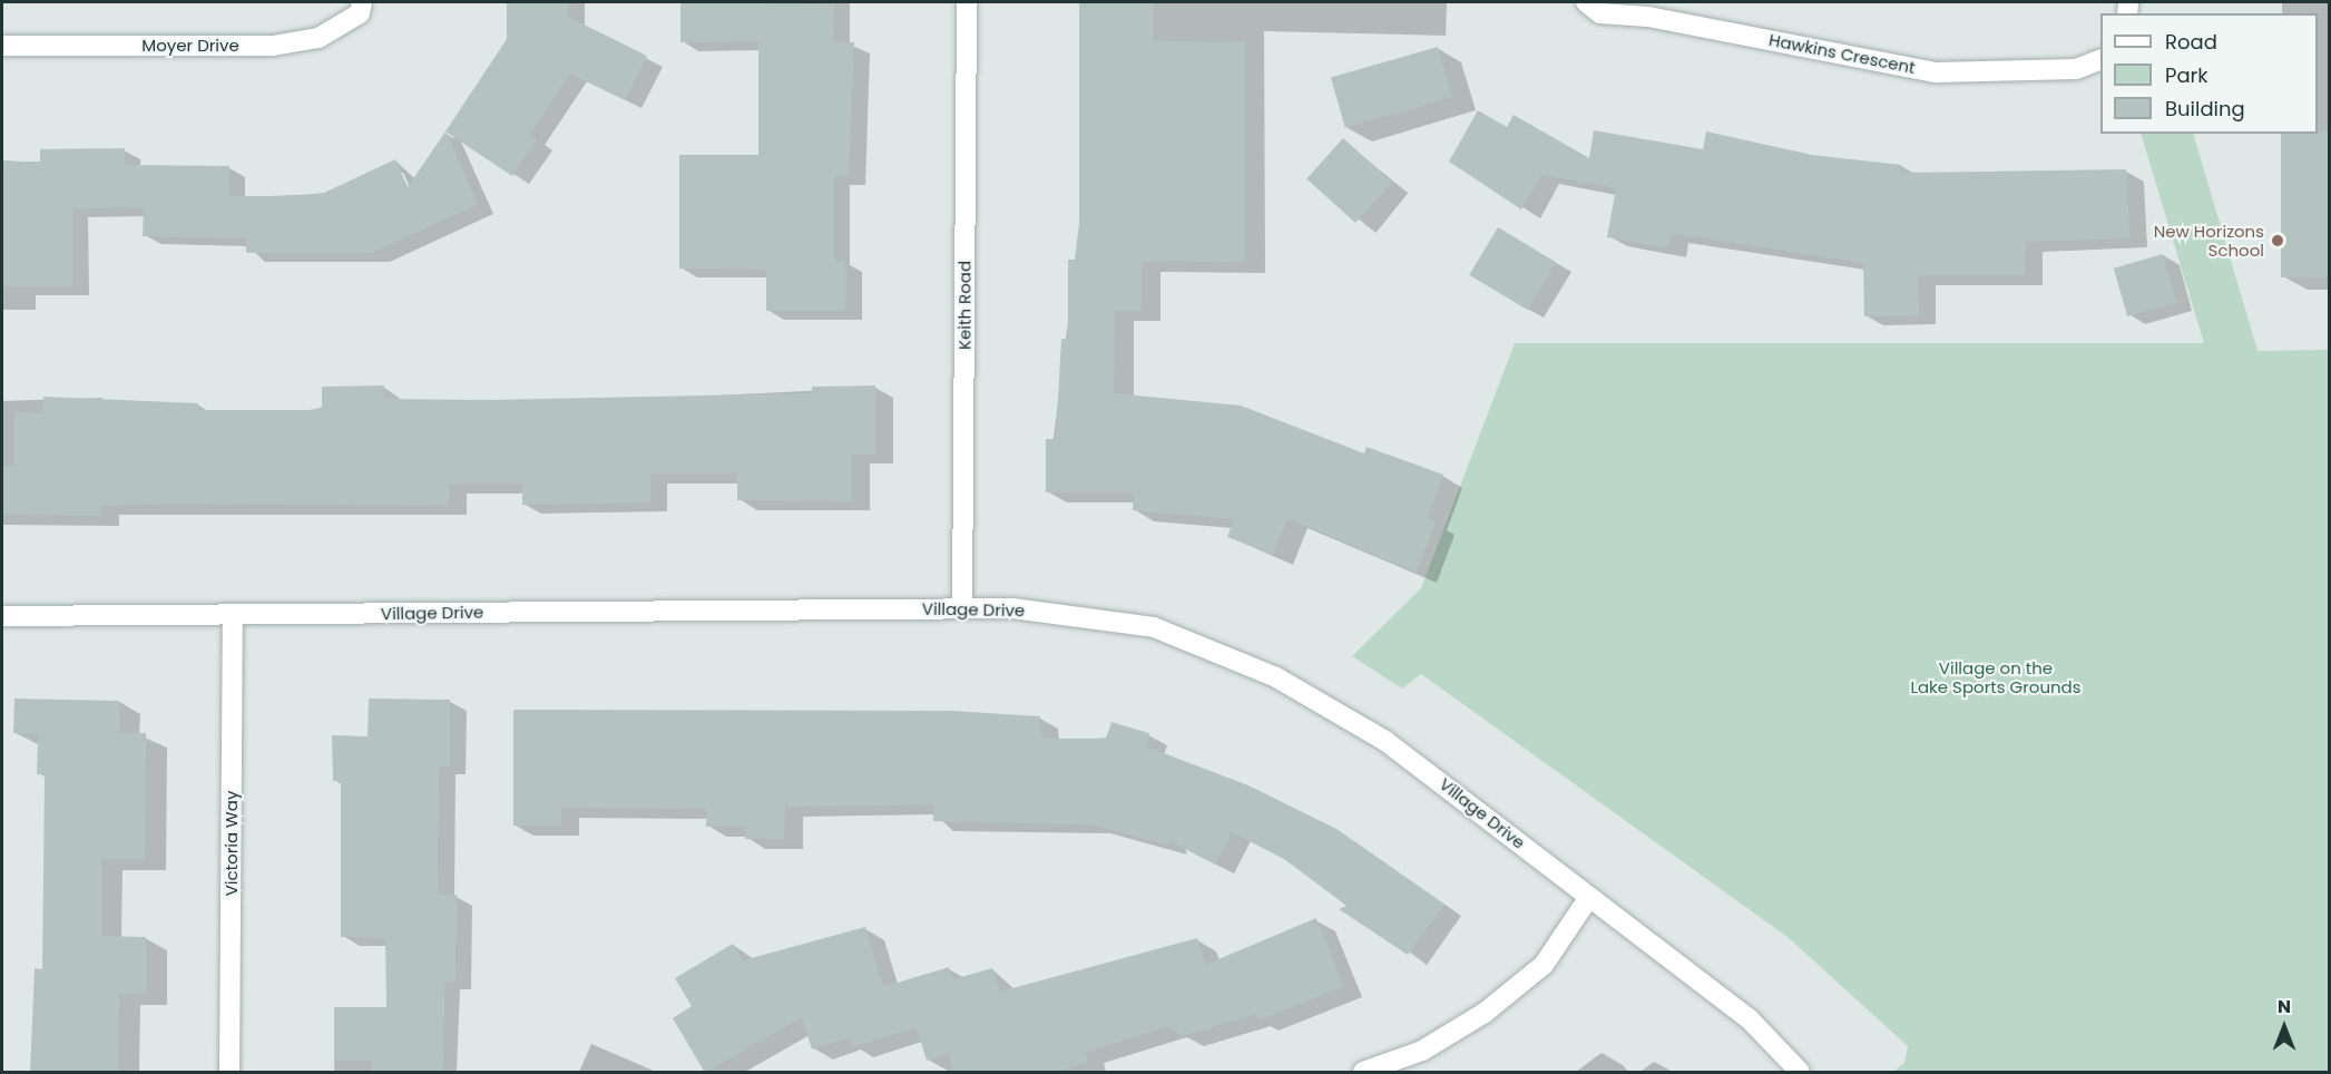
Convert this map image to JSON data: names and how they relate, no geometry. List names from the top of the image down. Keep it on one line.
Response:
{"streets":{"street":["Moyer Drive","Hawkins Crescent","Keith Road","Village Drive","Victoria Way"]},"crossings":[["Keith Road","Village Drive"],["Village Drive","Victoria Way"]],"parks":["Village on the Lake Sports Grounds"],"places":["New Horizons School"],"legend":["Road","Park","Building"],"north":"top"}
